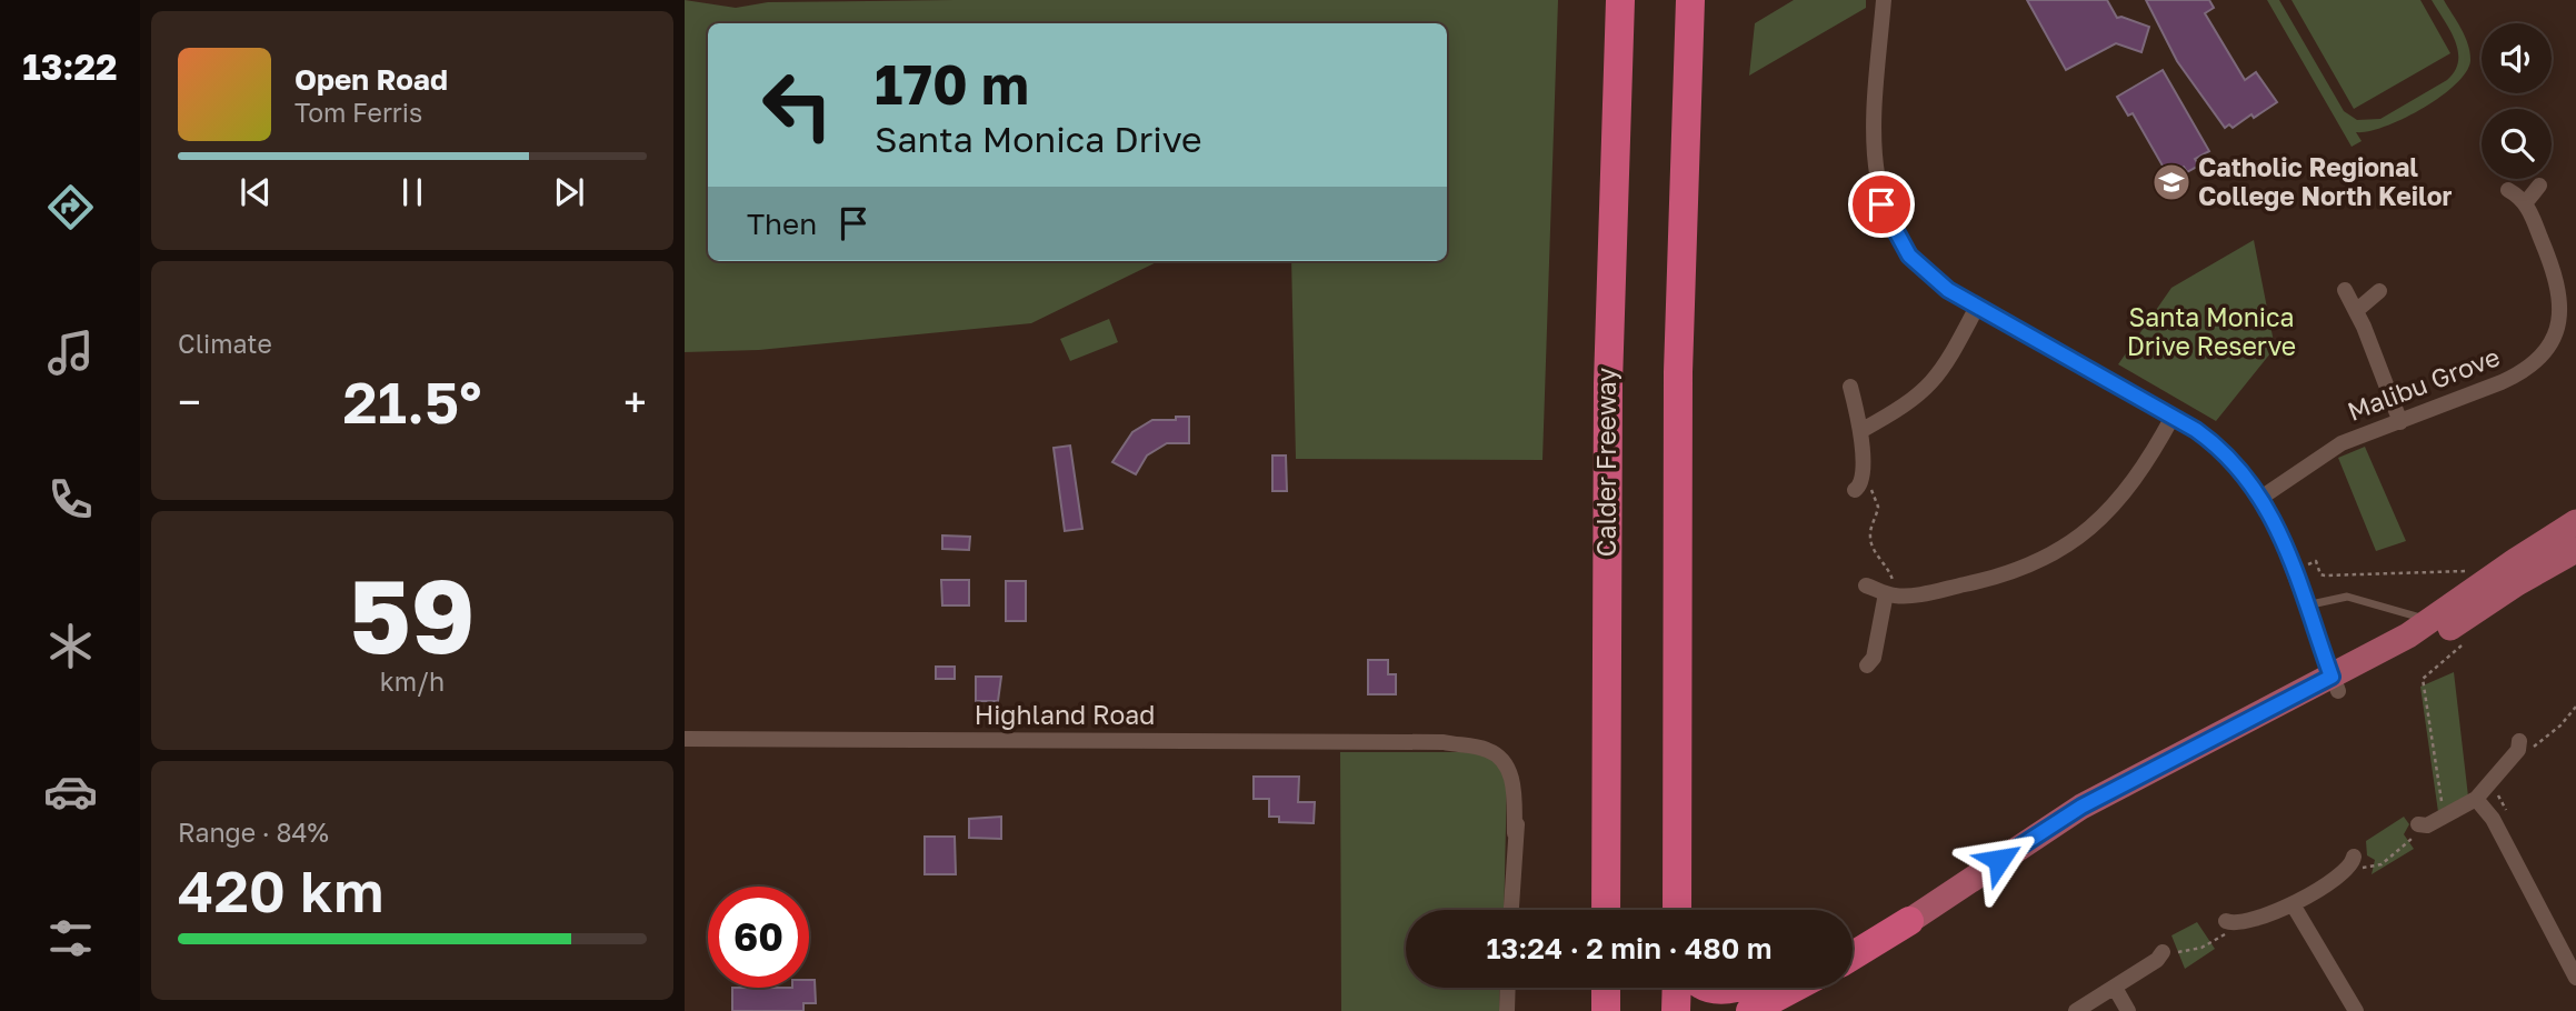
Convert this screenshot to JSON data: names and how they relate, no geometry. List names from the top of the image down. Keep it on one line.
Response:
{"streets":{"highway":["Calder Freeway"],"street":["Malibu Grove","Highland Road"]},"parks":["Santa Monica Drive Reserve"],"places":{"school or university":["Catholic Regional College North Keilor"]},"page":{"tabs":"13:22","turn":["170 m","Santa Monica Drive"],"song":["Open Road","Tom Ferris"],"then":"Then","tile":["Climate",["59","km/h"],["Range · 84%","420 km"]],"heat":["−","21.5°","+"],"limit":"60","trip":"13:24 · 2 min · 480 m"}}
